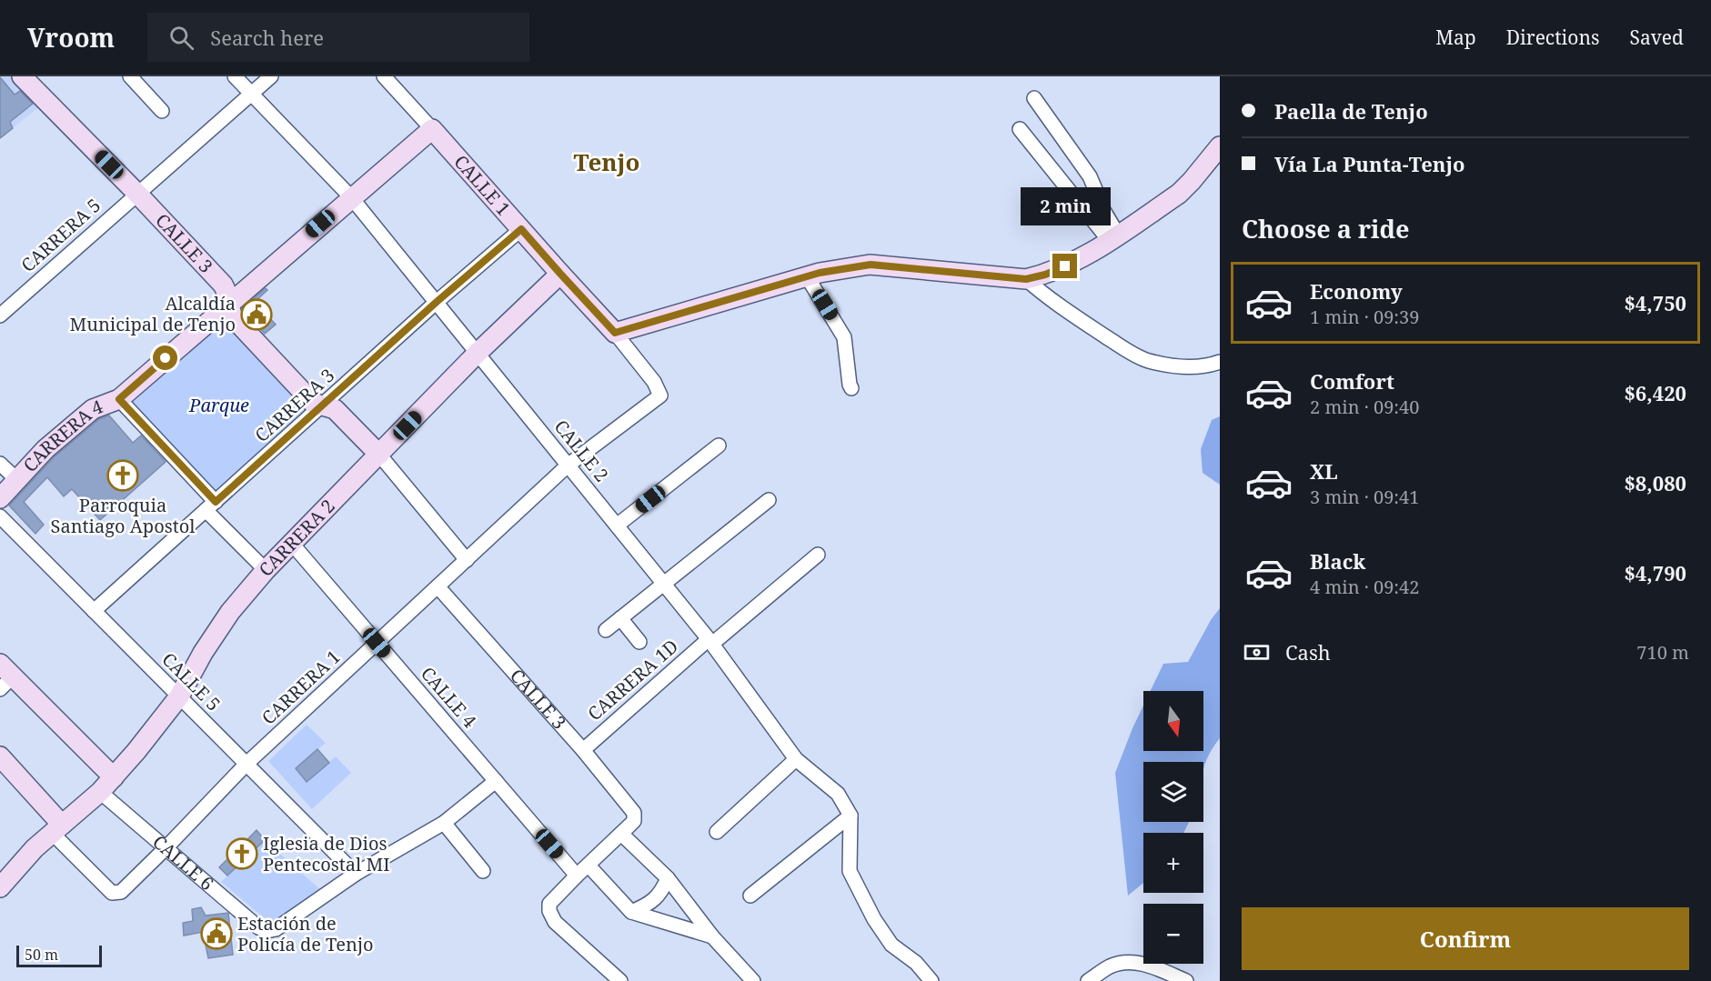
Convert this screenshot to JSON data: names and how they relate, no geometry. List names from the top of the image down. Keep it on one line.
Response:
{"streets":{"main road":["CALLE 1","CALLE 3","CARRERA 4","CARRERA 2"],"street":["CARRERA 5","CARRERA 3","CALLE 2","CARRERA 1D","CALLE 5","CARRERA 1","CALLE 4","CALLE 6"]},"crossings":[["CALLE 1","CARRERA 3"],["CALLE 1","CARRERA 4"],["CALLE 1","CARRERA 2"],["CALLE 1","CARRERA 1"],["CARRERA 5","CALLE 3"],["CARRERA 5","CALLE 2"],["CALLE 3","CARRERA 3"],["CALLE 3","CARRERA 4"],["CALLE 3","CARRERA 2"],["CALLE 3","CARRERA 1D"],["CALLE 3","CARRERA 1"],["CARRERA 3","CALLE 2"],["CARRERA 3","CALLE 5"],["CARRERA 4","CALLE 2"],["CALLE 2","CARRERA 2"],["CALLE 2","CARRERA 1D"],["CALLE 2","CARRERA 1"],["CARRERA 2","CALLE 5"],["CARRERA 2","CARRERA 1"],["CARRERA 2","CALLE 4"],["CARRERA 2","CALLE 6"],["CALLE 5","CARRERA 1"],["CALLE 5","CALLE 6"],["CARRERA 1","CALLE 4"],["CARRERA 1","CALLE 6"]],"districts":["Tenjo"],"parks":["Parque"],"places":{"public building":["Alcaldía Municipal de Tenjo","Estación de Policía de Tenjo"],"church":["Parroquia Santiago Apostol","Iglesia de Dios Pentecostal MI"]},"scale_bar":"50 m","north":"bottom","page":{"header":"Vroom","search":"Search here","nav":["Map","Directions","Saved"],"banner":["Paella de Tenjo","Vía La Punta-Tenjo"],"bubble":"2 min","heading":"Choose a ride","list":[{"name":"Economy","note":"1 min · 09:39","value":"$4,750"},{"name":"Comfort","note":"2 min · 09:40","value":"$6,420"},{"name":"XL","note":"3 min · 09:41","value":"$8,080"},{"name":"Black","note":"4 min · 09:42","value":"$4,790"}],"pay":["Cash","710 m"],"map_buttons":["+","−"],"buttons":"Confirm","scale":"50 m"}}
